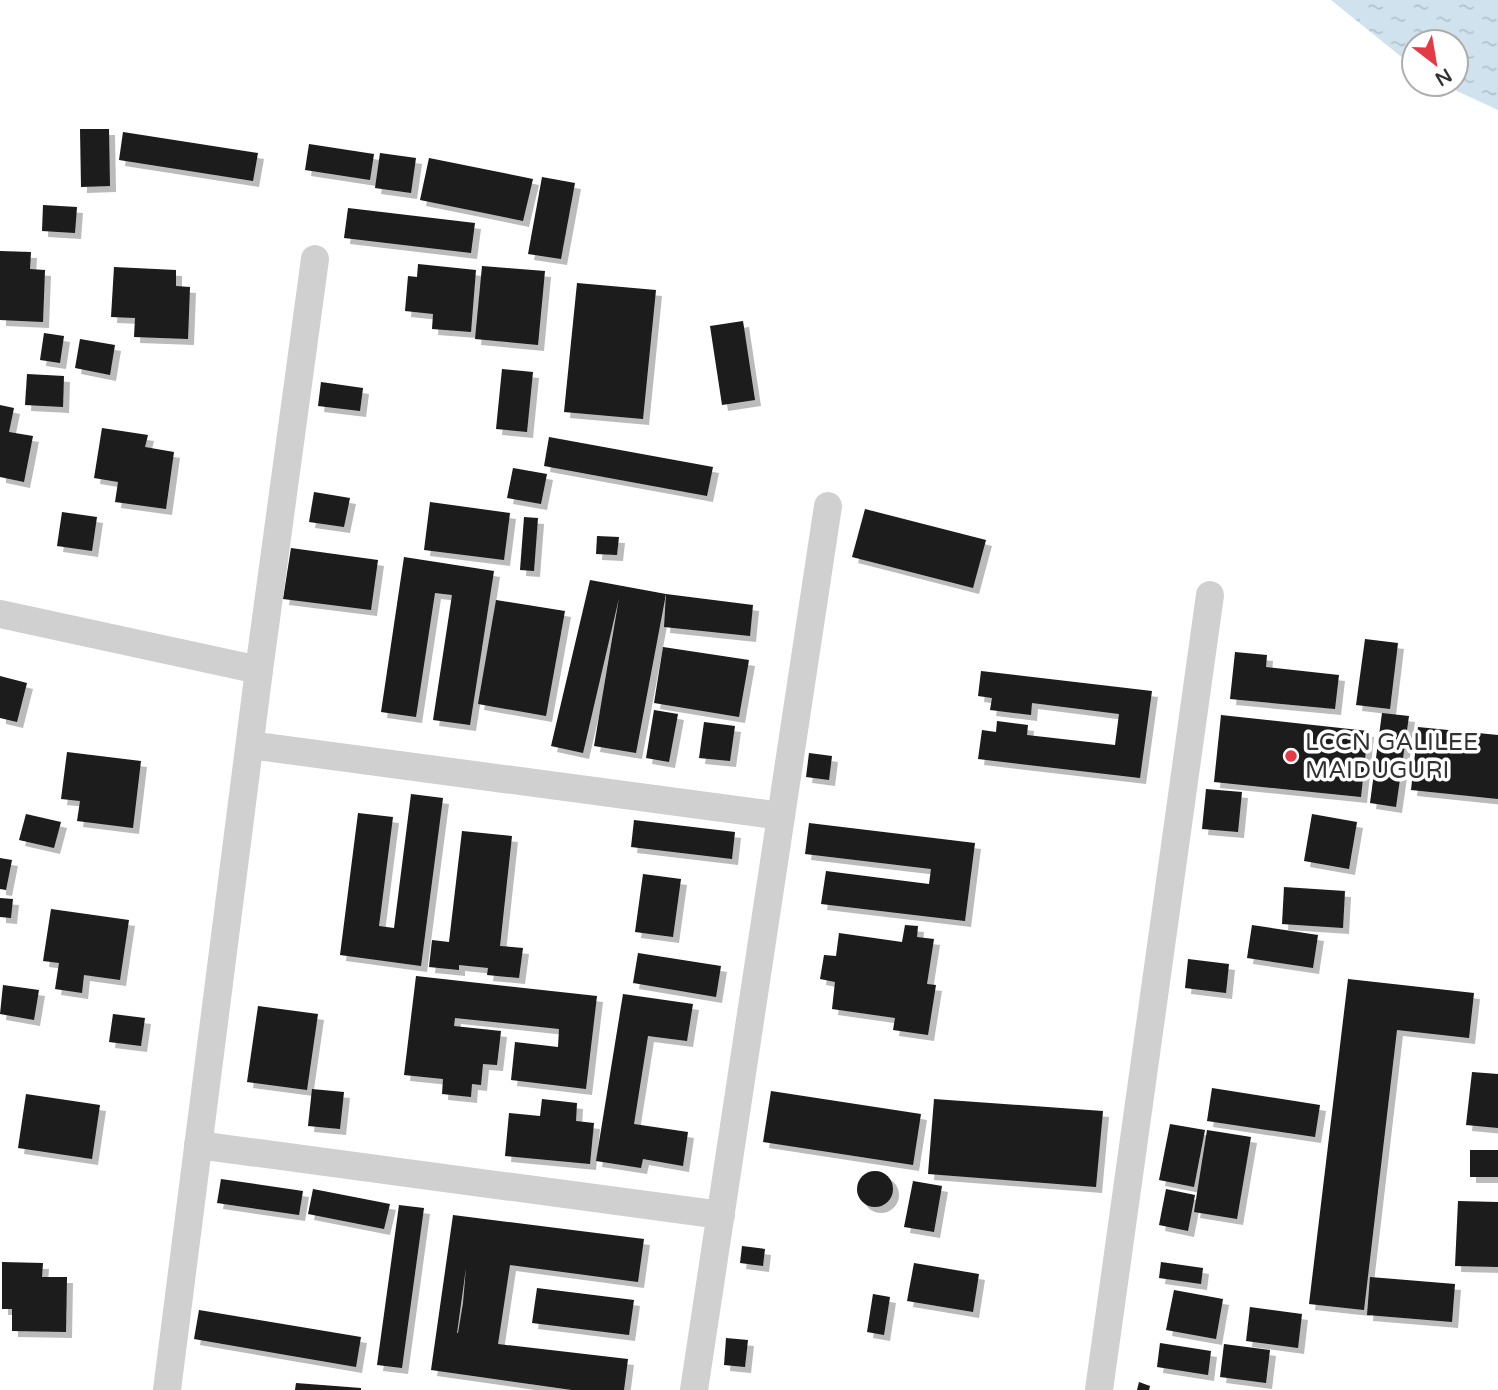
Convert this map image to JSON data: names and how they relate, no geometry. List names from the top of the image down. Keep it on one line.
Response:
{"places":["LCCN GALILEE MAIDUGURI"],"north":"bottom right"}
